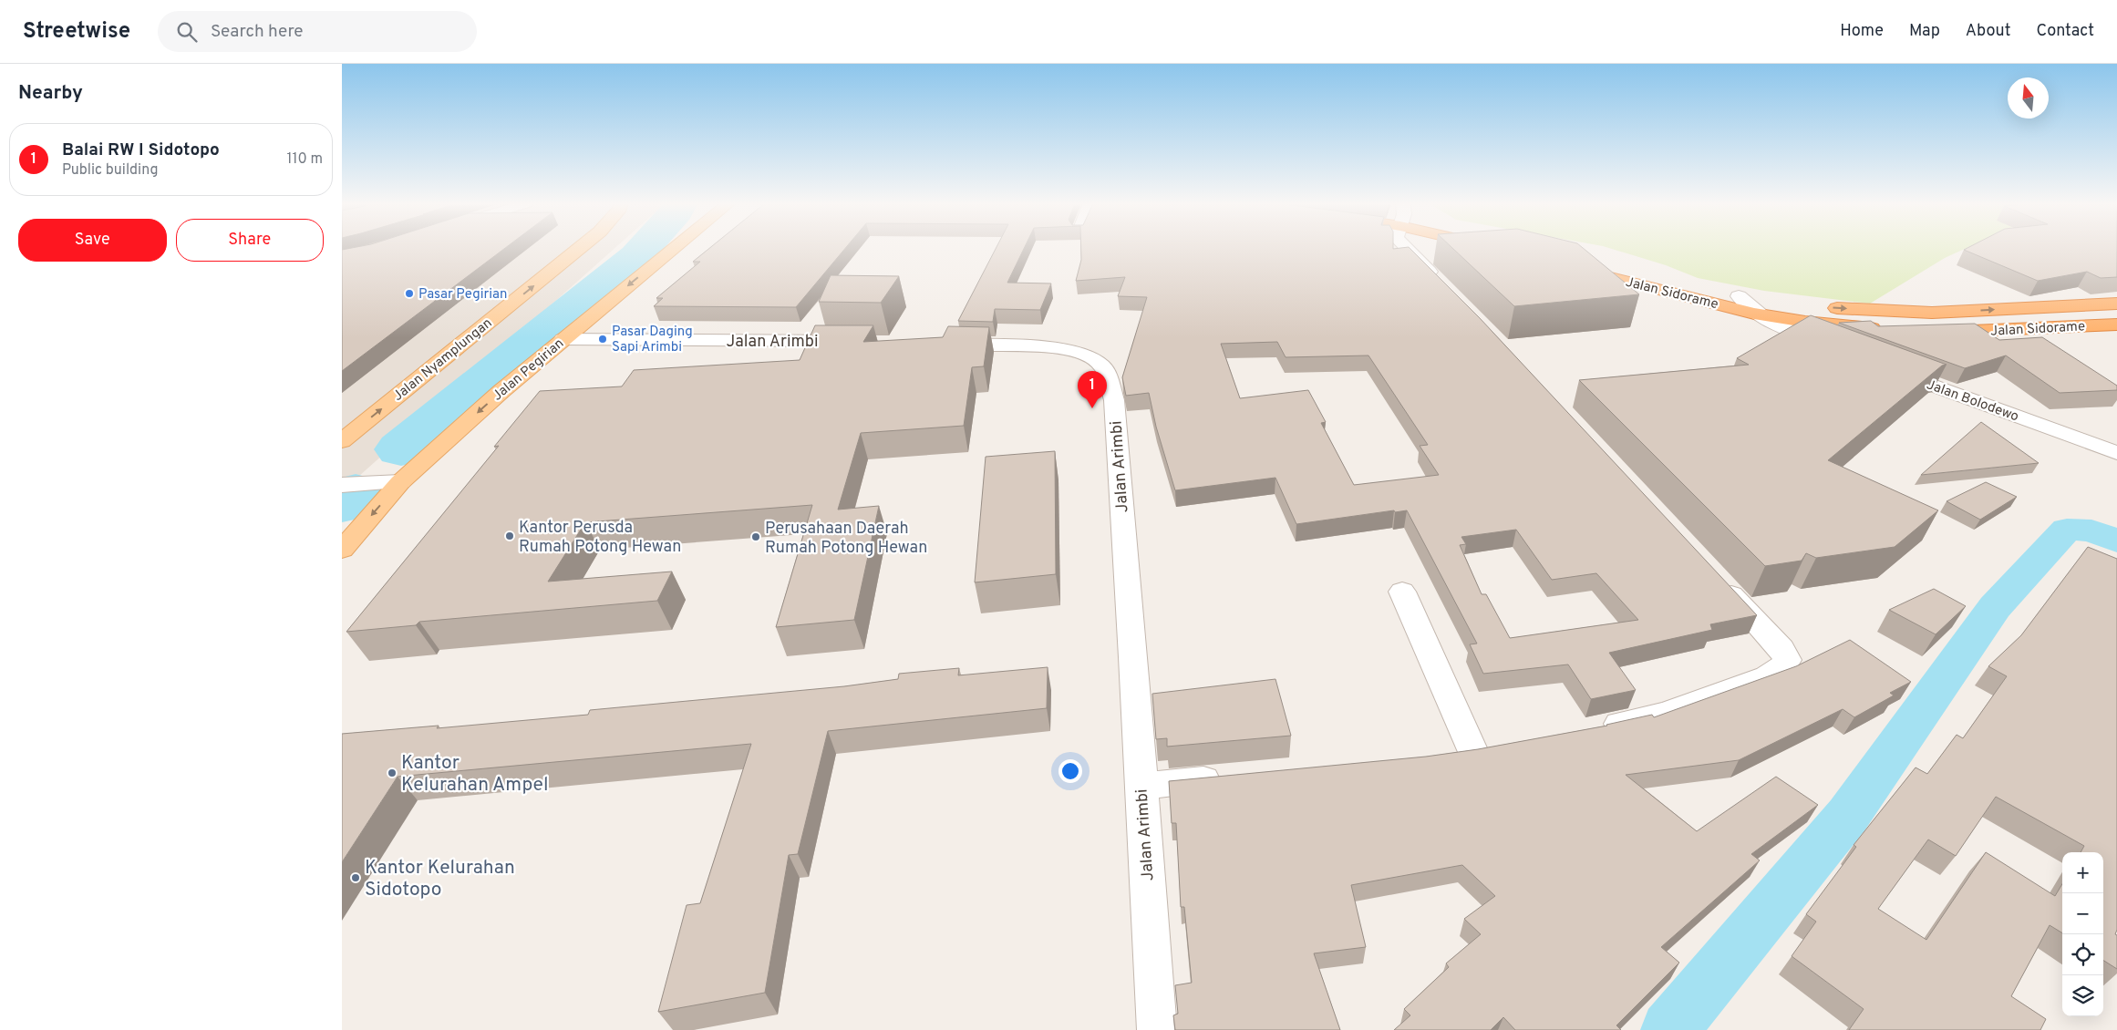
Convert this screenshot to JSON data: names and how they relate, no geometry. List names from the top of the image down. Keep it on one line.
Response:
{"streets":{"highway":["Jalan Sidorame"],"main road":["Jalan Nyamplungan","Jalan Pegirian"],"street":["Jalan Arimbi","Jalan Bolodewo"]},"crossings":[["Jalan Arimbi","Jalan Pegirian"]],"one_way":["Jalan Nyamplungan","Jalan Pegirian"],"places":["Pasar Pegirian","Pasar Daging Sapi Arimbi","Kantor Perusda Rumah Potong Hewan","Perusahaan Daerah Rumah Potong Hewan","Kantor Kelurahan Ampel","Kantor Kelurahan Sidotopo"],"north":"top","page":{"header":"Streetwise","search":"Search here","nav":["Home","Map","About","Contact"],"heading":"Nearby","list":[{"mark":"1","name":"Balai RW I Sidotopo","note":"Public building","value":"110 m"}],"buttons":["Save","Share"],"pins":"1","map_buttons":["+","−"]}}
